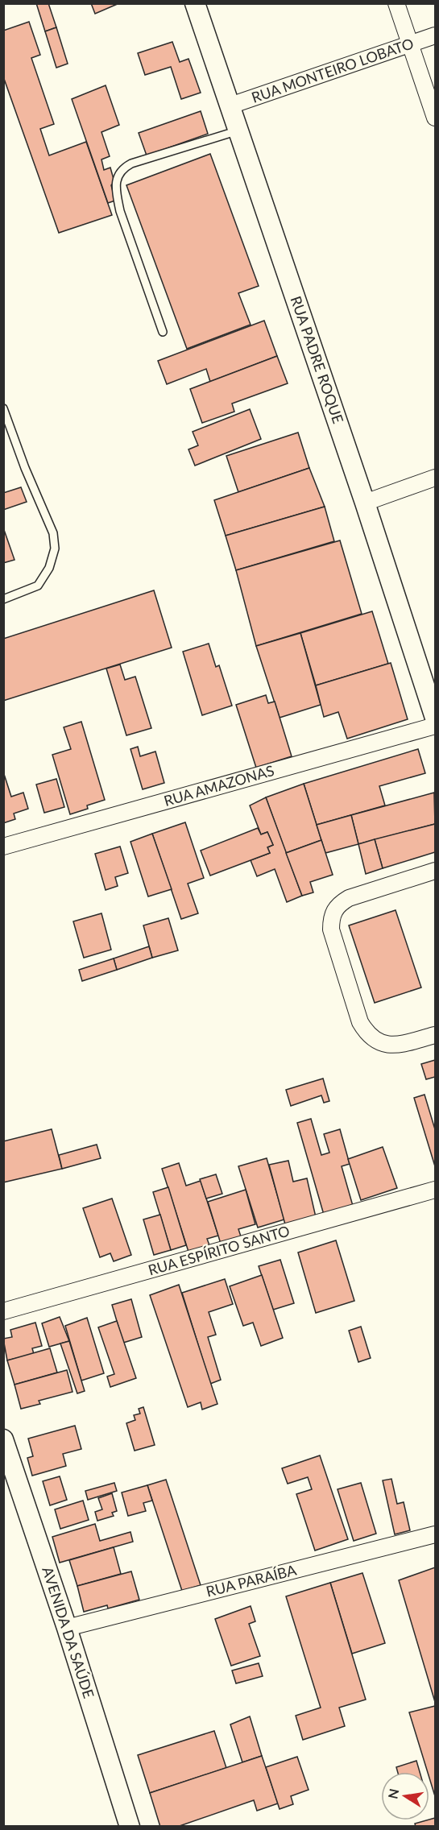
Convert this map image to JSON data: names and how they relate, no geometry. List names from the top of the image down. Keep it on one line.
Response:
{"streets":{"street":["RUA MONTEIRO LOBATO","RUA PADRE ROQUE","RUA AMAZONAS","RUA ESPÍRITO SANTO","RUA PARAÍBA","AVENIDA DA SAÚDE"]},"crossings":[["RUA MONTEIRO LOBATO","RUA PADRE ROQUE"],["RUA PARAÍBA","AVENIDA DA SAÚDE"]],"north":"left"}
